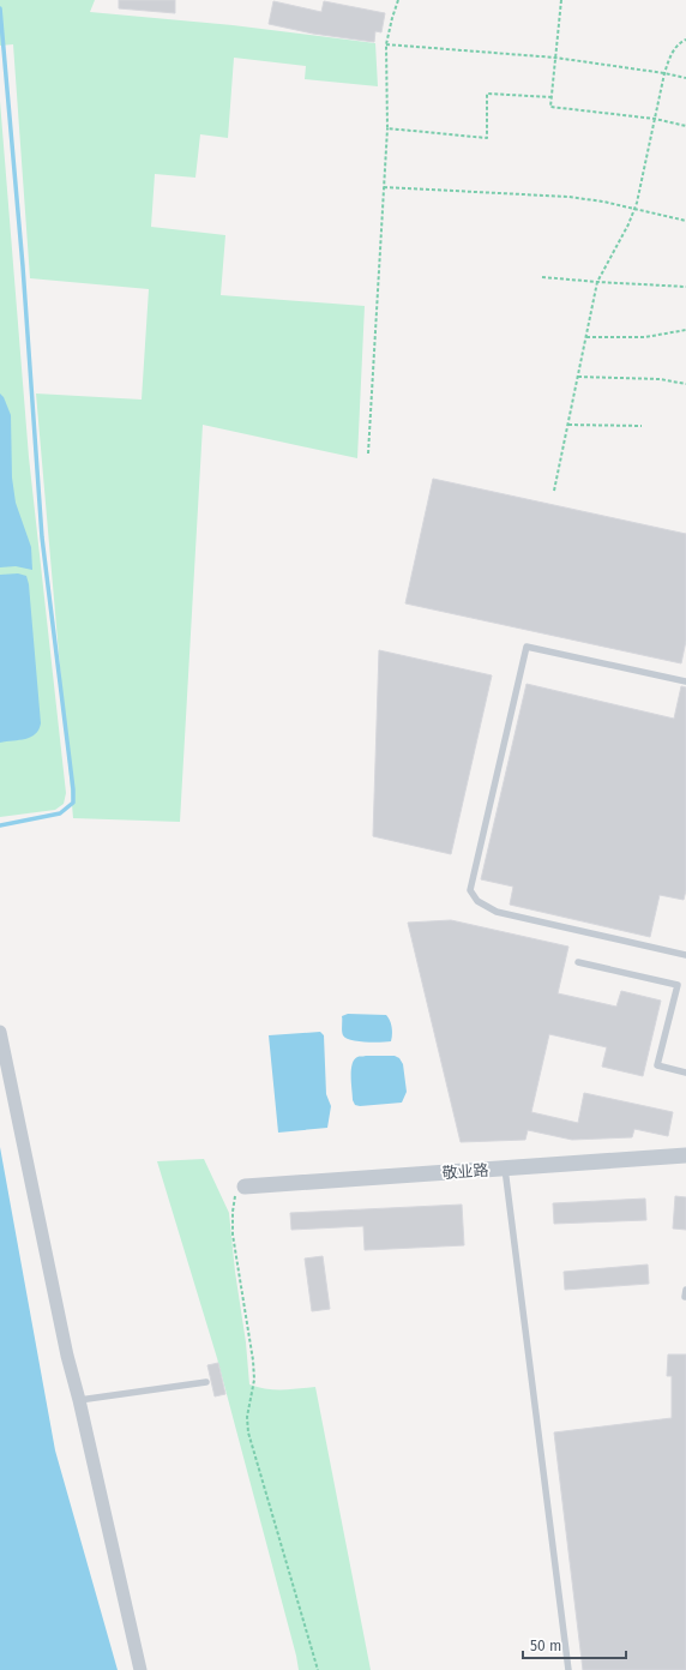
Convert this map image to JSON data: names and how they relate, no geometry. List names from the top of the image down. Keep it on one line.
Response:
{"streets":{"street":["敬业路"]},"scale_bar":"50 m"}
